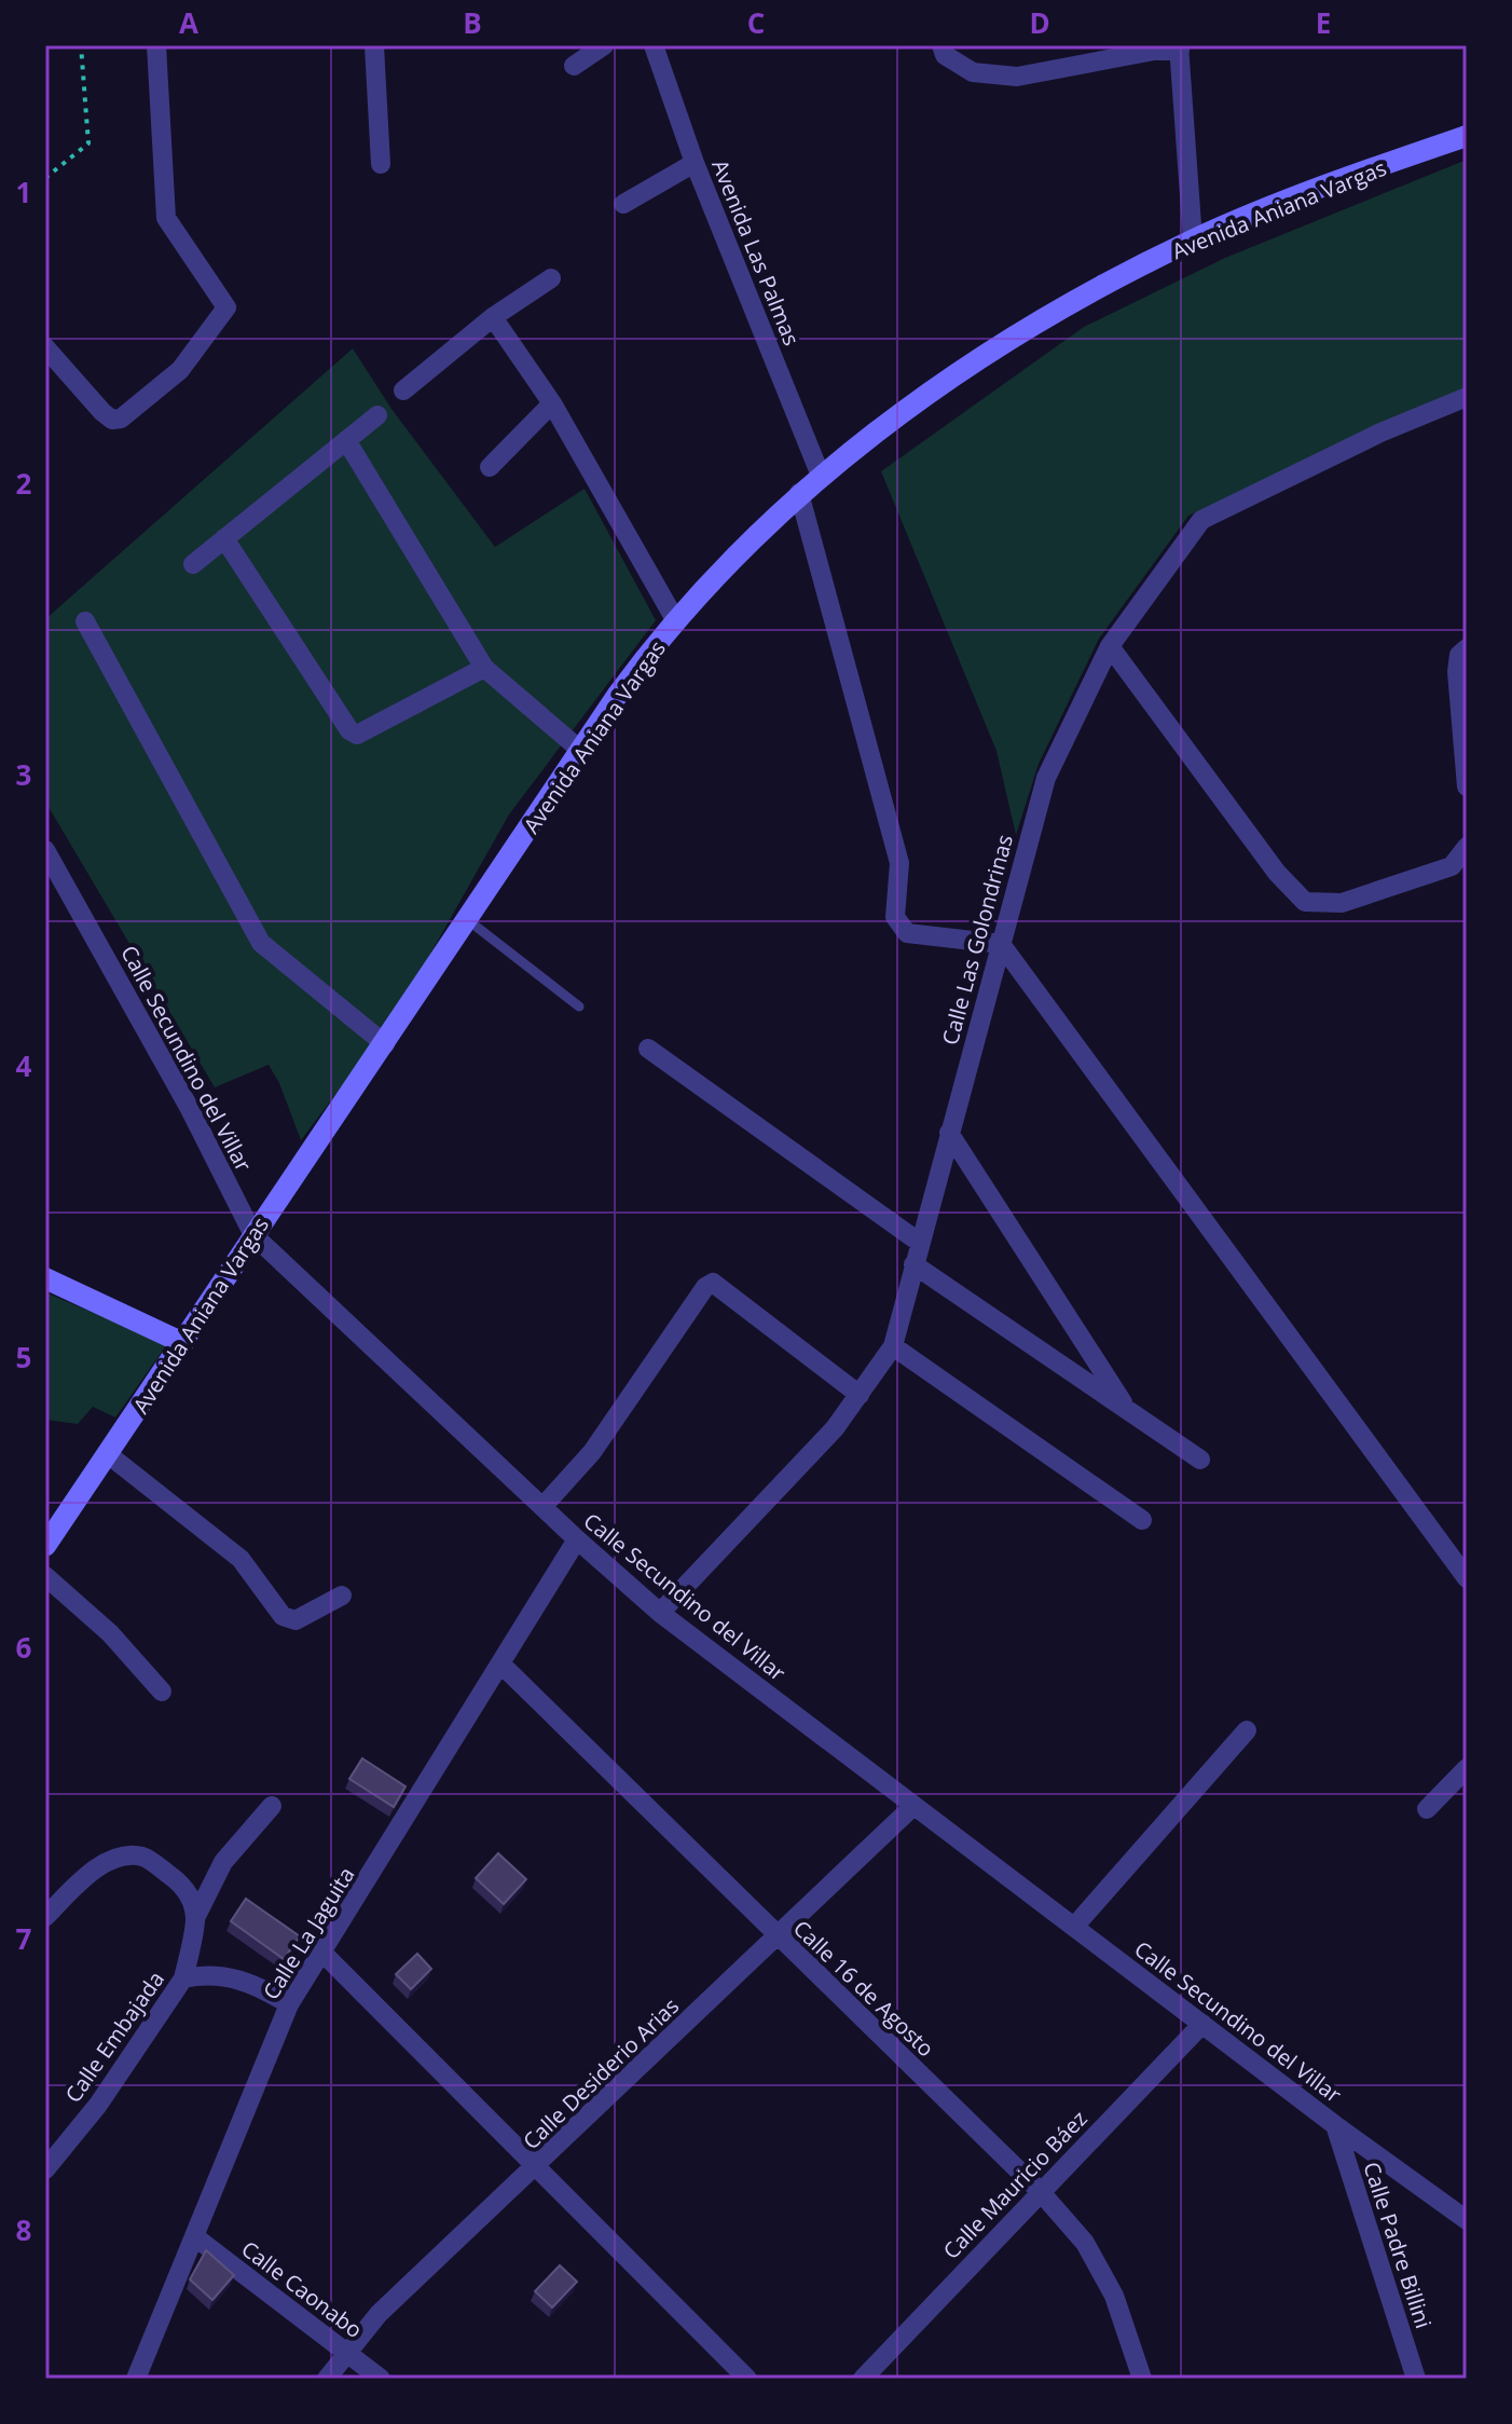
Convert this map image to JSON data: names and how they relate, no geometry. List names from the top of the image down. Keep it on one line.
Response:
{"streets":{"main road":["Avenida Aniana Vargas"],"street":["Avenida Las Palmas","Calle Las Golondrinas","Calle Secundino del Villar","Calle La Jaguita","Calle 16 de Agosto","Calle Embajada","Calle Desiderio Arias","Calle Mauricio Báez","Calle Padre Billini","Calle Caonabo"]},"crossings":[["Avenida Aniana Vargas","Avenida Las Palmas"],["Avenida Aniana Vargas","Calle Secundino del Villar"],["Calle Las Golondrinas","Calle Secundino del Villar"],["Calle Secundino del Villar","Calle La Jaguita"],["Calle Secundino del Villar","Calle Desiderio Arias"],["Calle Secundino del Villar","Calle Mauricio Báez"],["Calle Secundino del Villar","Calle Padre Billini"],["Calle La Jaguita","Calle 16 de Agosto"],["Calle La Jaguita","Calle Embajada"],["Calle La Jaguita","Calle Caonabo"],["Calle 16 de Agosto","Calle Desiderio Arias"],["Calle 16 de Agosto","Calle Mauricio Báez"],["Calle Desiderio Arias","Calle Caonabo"]],"grid":{"columns":["A","B","C","D","E"],"rows":["1","2","3","4","5","6","7","8"]}}
